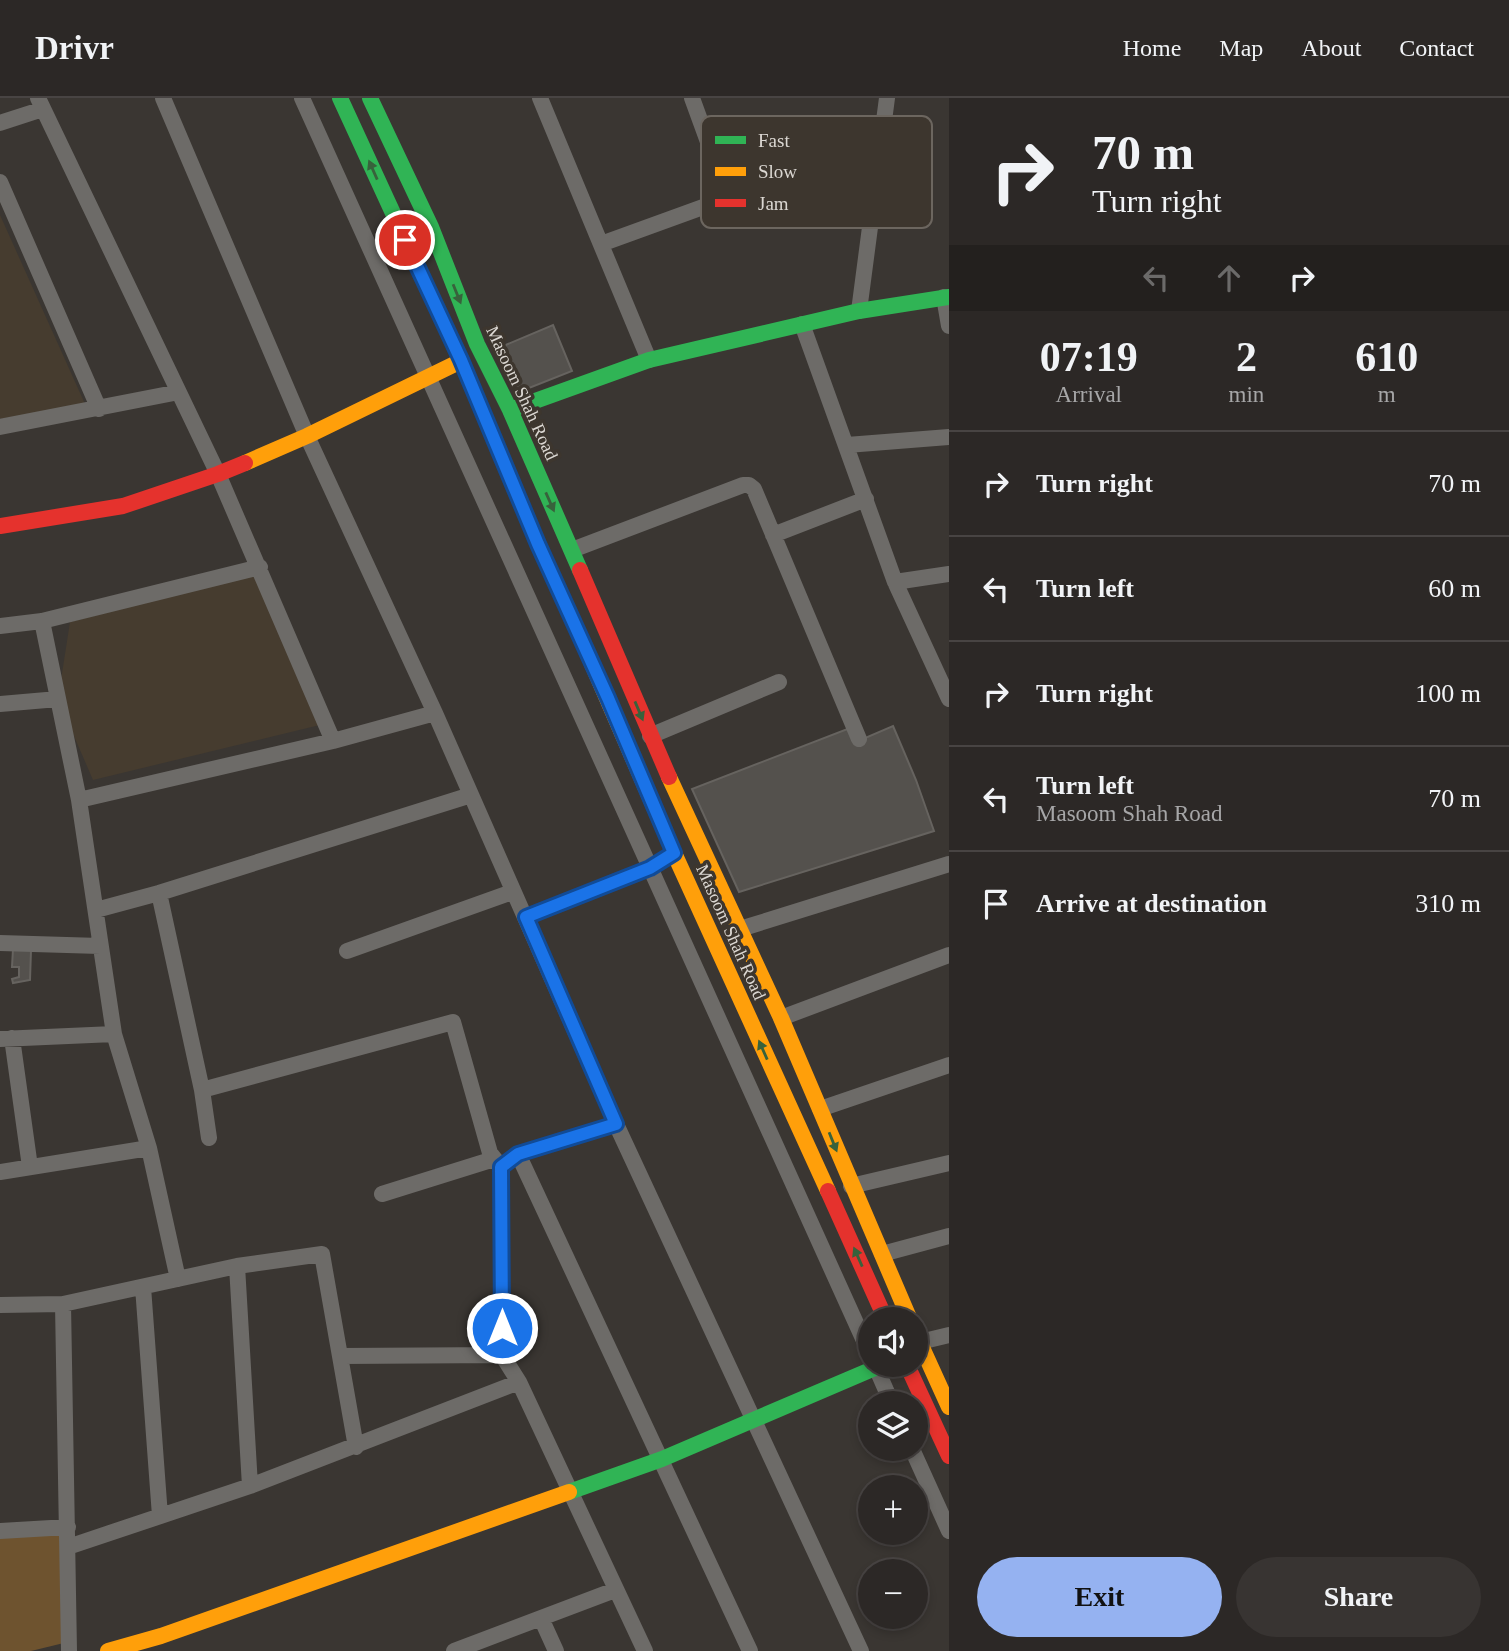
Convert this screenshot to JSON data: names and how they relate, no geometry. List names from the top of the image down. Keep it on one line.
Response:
{"streets":{"main road":["Masoom Shah Road"]},"legend":["Fast","Slow","Jam"],"page":{"header":"Drivr","nav":["Home","Map","About","Contact"],"turn":["70 m","Turn right"],"eta":["07:19","Arrival","2","min","610","m"],"list":[{"name":"Turn right","value":"70 m"},{"name":"Turn left","value":"60 m"},{"name":"Turn right","value":"100 m"},{"name":"Turn left","note":"Masoom Shah Road","value":"70 m"},{"name":"Arrive at destination","value":"310 m"}],"map_buttons":["+","−"],"buttons":["Exit","Share"]}}
